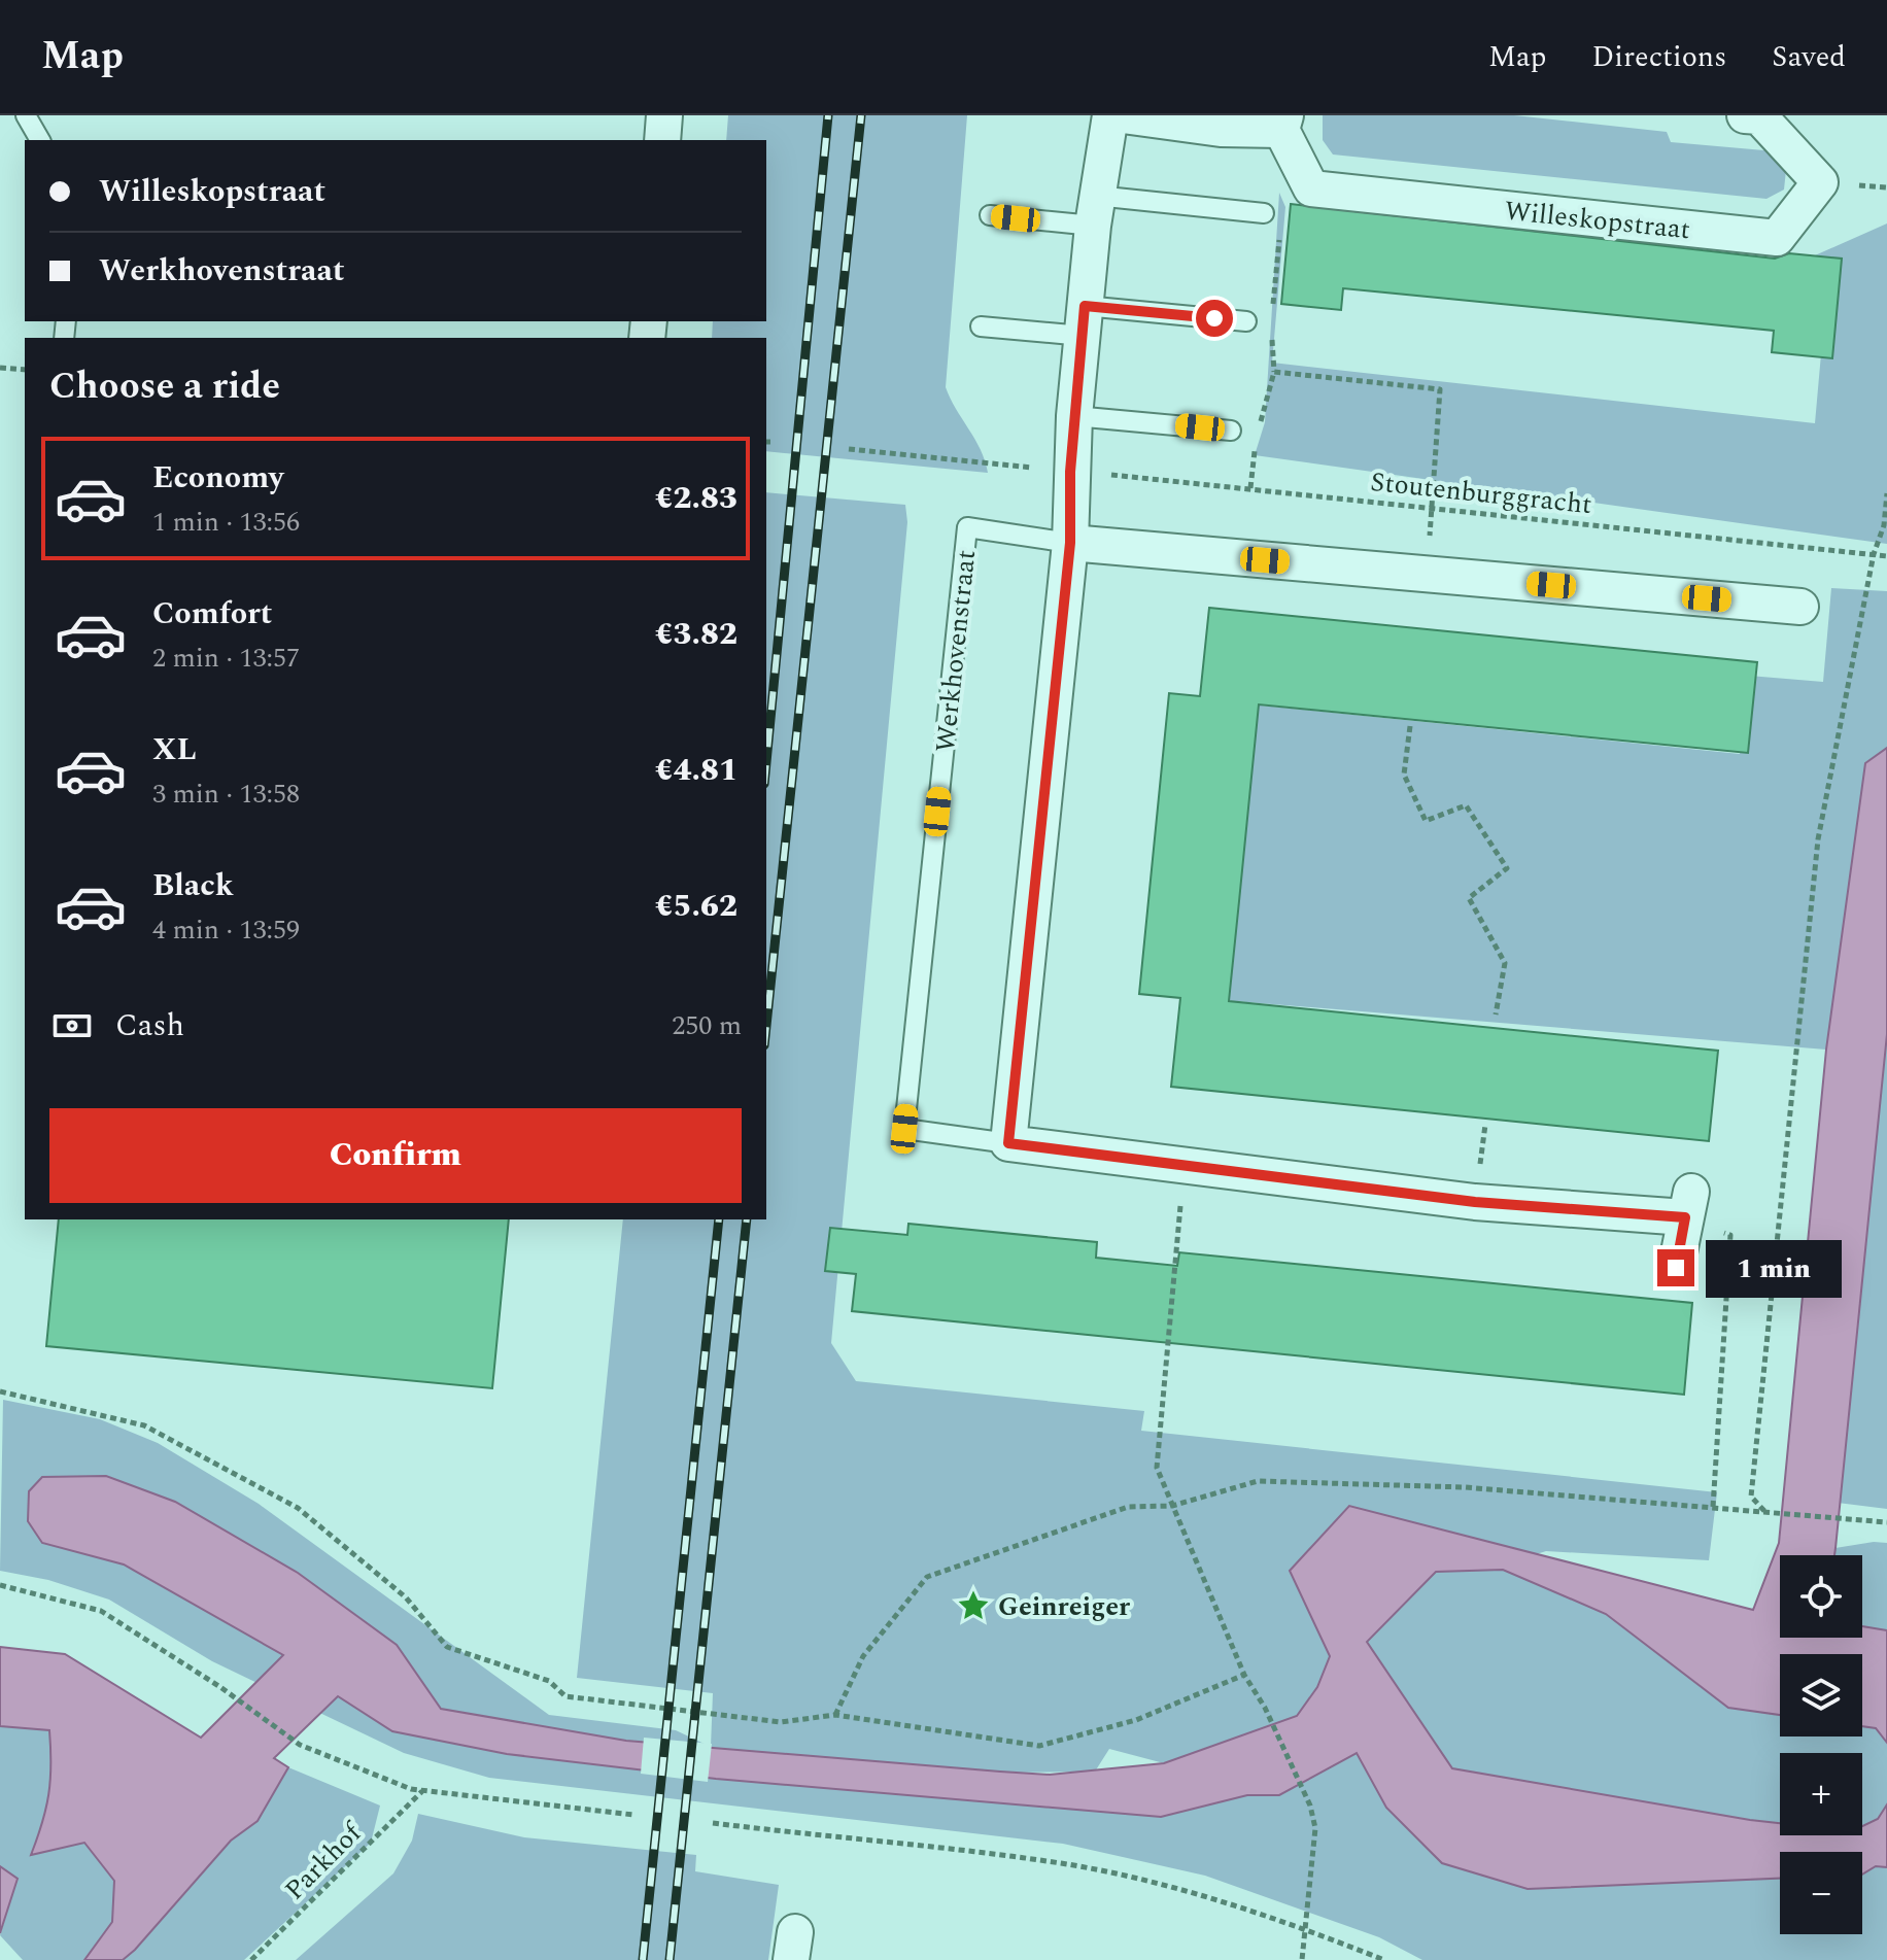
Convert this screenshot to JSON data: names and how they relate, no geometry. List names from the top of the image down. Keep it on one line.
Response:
{"streets":{"street":["Willeskopstraat","Werkhovenstraat"],"path":["Stoutenburggracht","Parkhof"]},"places":{"place":["Geinreiger"]},"page":{"header":"Map","nav":["Map","Directions","Saved"],"banner":["Willeskopstraat","Werkhovenstraat"],"heading":"Choose a ride","list":[{"name":"Economy","note":"1 min · 13:56","value":"€2.83"},{"name":"Comfort","note":"2 min · 13:57","value":"€3.82"},{"name":"XL","note":"3 min · 13:58","value":"€4.81"},{"name":"Black","note":"4 min · 13:59","value":"€5.62"}],"pay":["Cash","250 m"],"buttons":"Confirm","bubble":"1 min","map_buttons":["+","−"]}}
